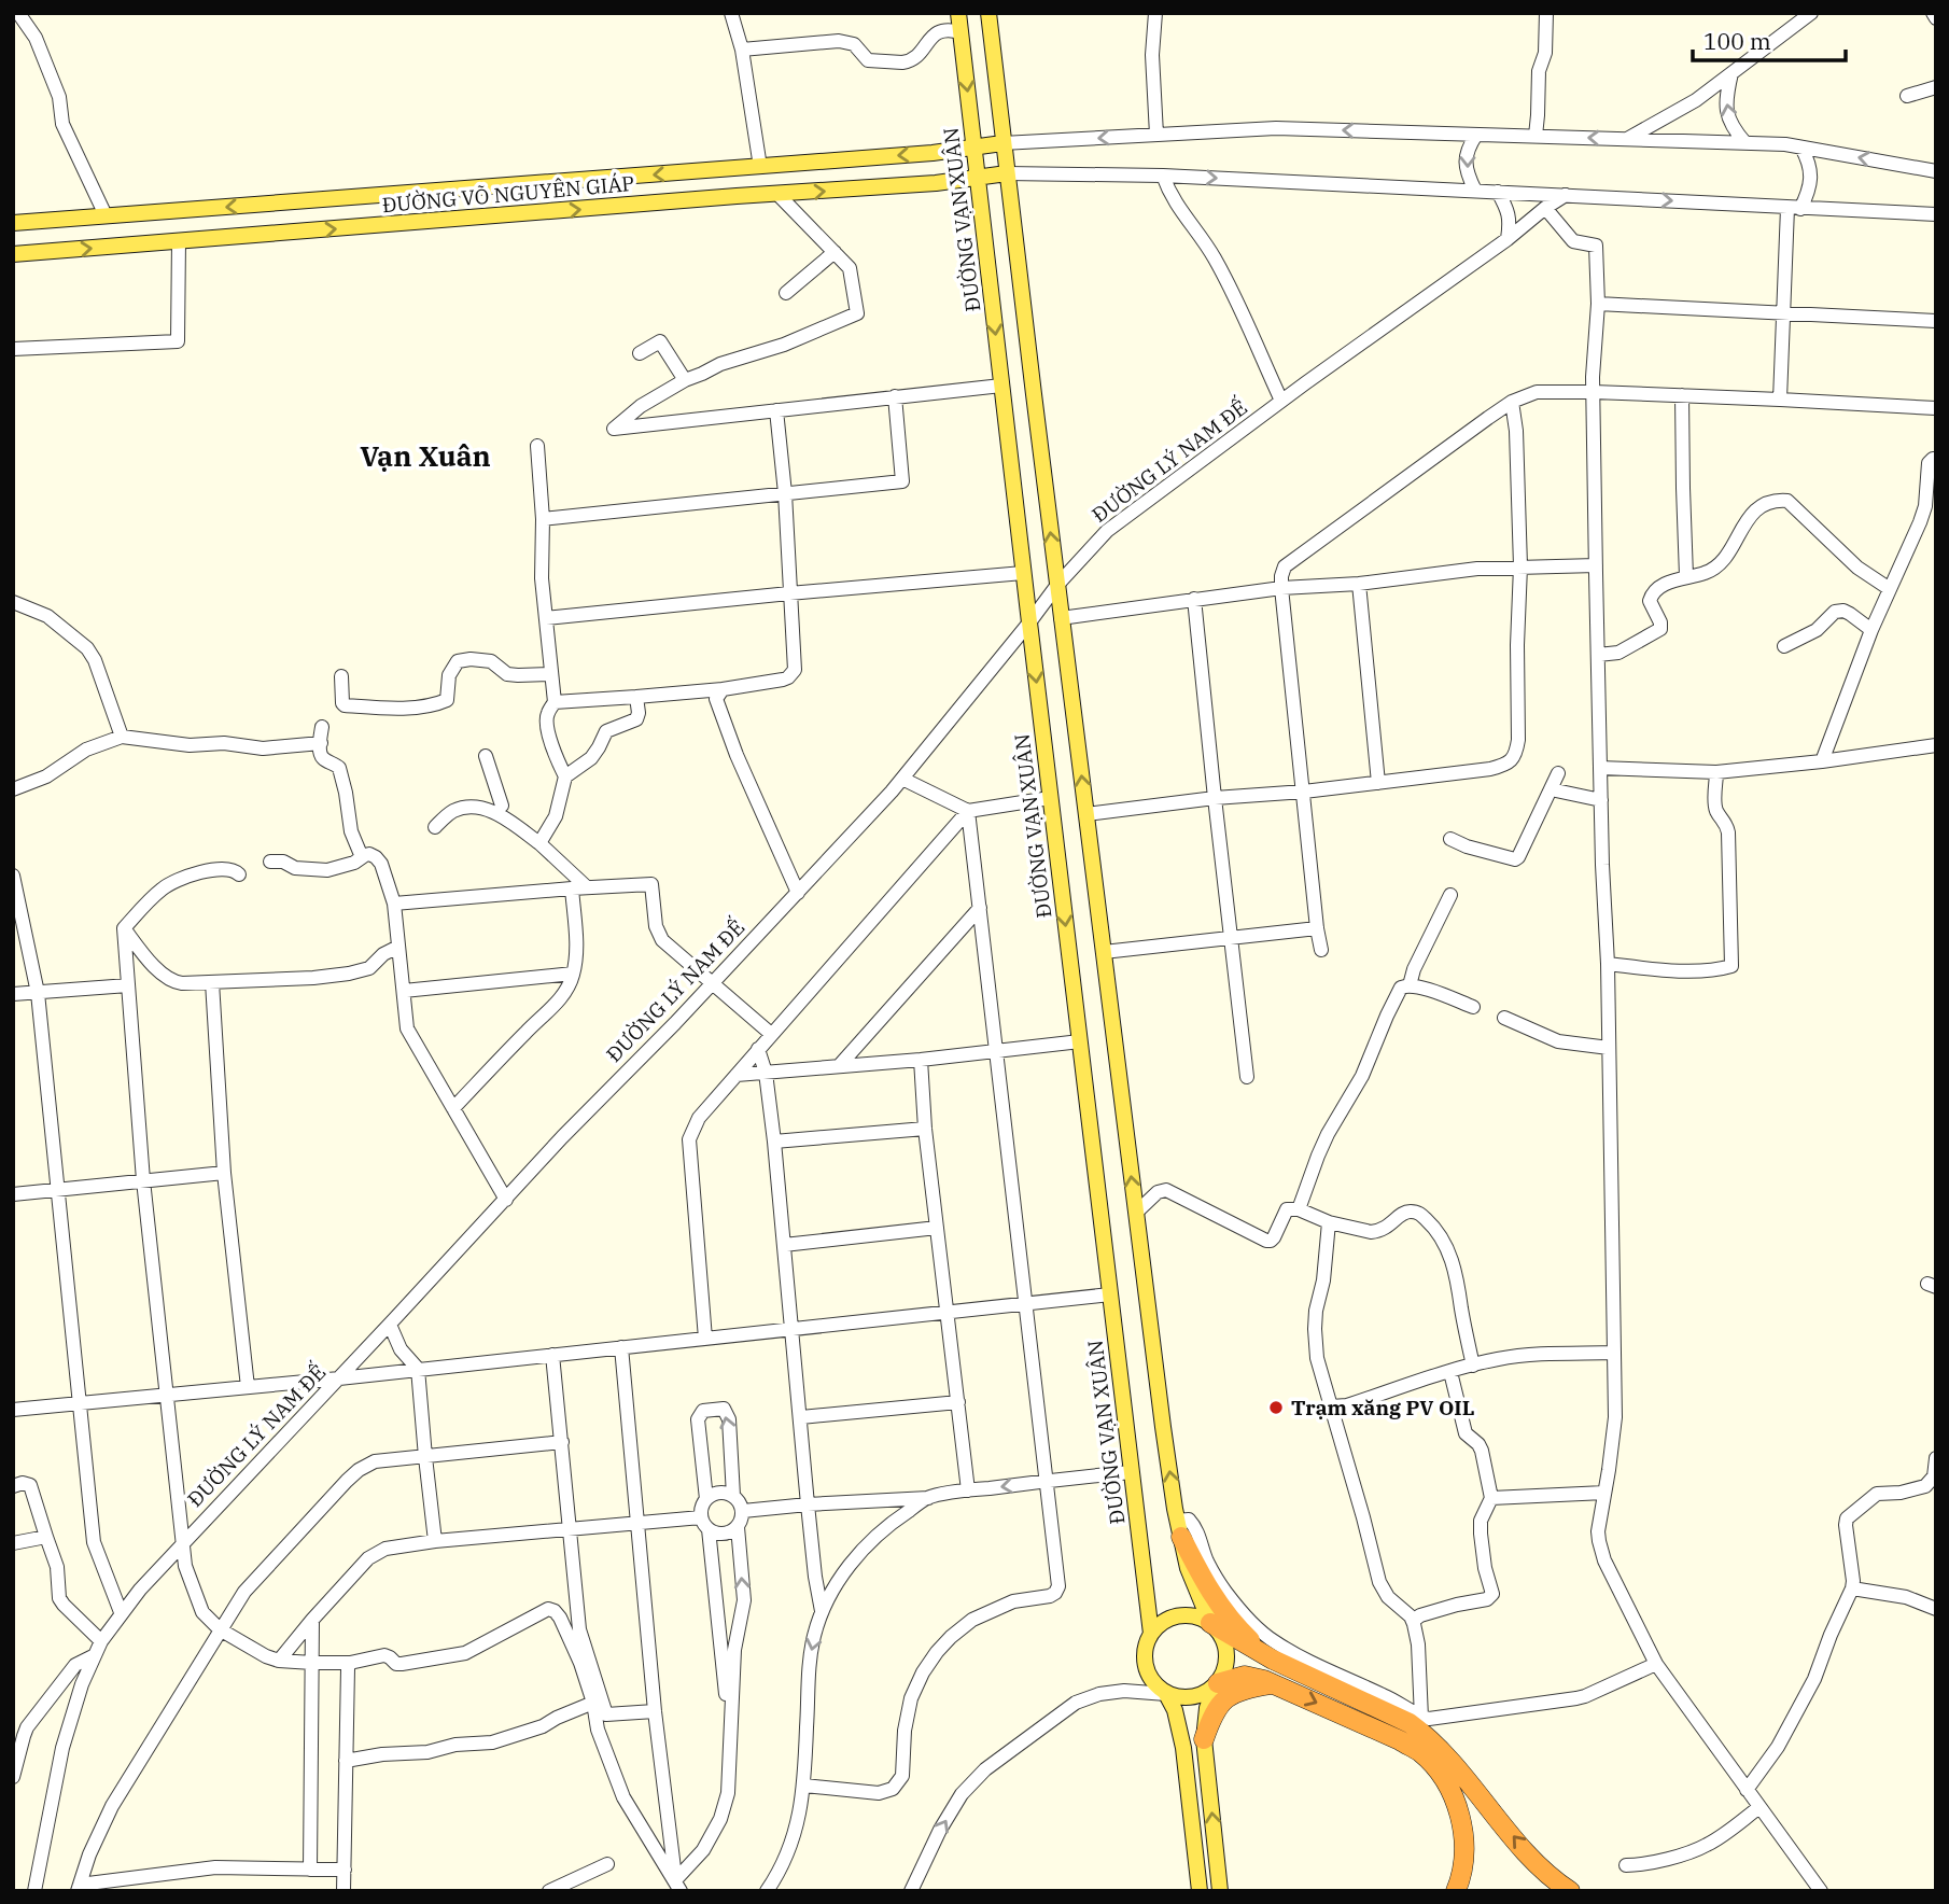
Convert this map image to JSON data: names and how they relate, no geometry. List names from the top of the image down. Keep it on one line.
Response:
{"streets":{"main road":["ĐƯỜNG VÕ NGUYÊN GIÁP","ĐƯỜNG VẠN XUÂN"],"street":["ĐƯỜNG LÝ NAM ĐẾ"]},"crossings":[["ĐƯỜNG VÕ NGUYÊN GIÁP","ĐƯỜNG VẠN XUÂN"],["ĐƯỜNG VẠN XUÂN","ĐƯỜNG LÝ NAM ĐẾ"]],"districts":["Vạn Xuân"],"places":["Trạm xăng PV OIL"],"scale_bar":"100 m"}
